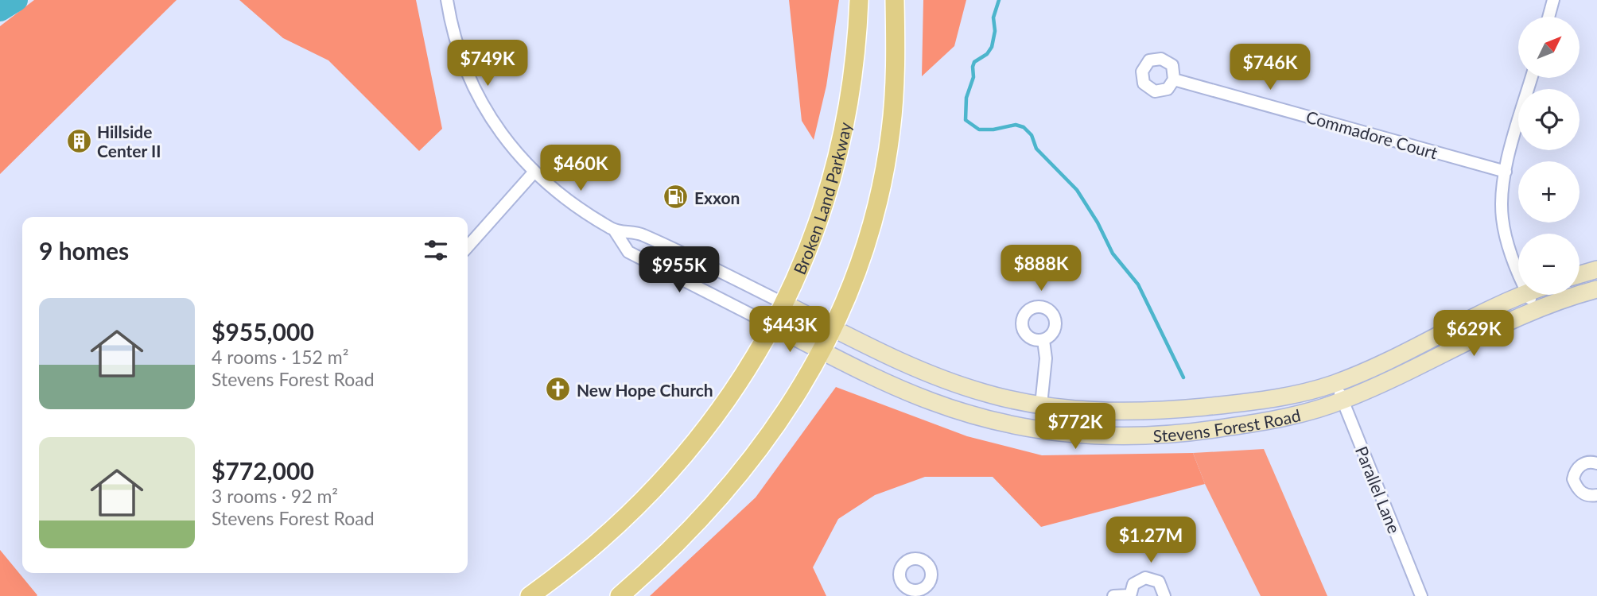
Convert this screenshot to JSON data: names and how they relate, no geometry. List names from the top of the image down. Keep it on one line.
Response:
{"streets":{"main road":["Broken Land Parkway"],"street":["Commadore Court","Stevens Forest Road","Parallel Lane"]},"crossings":[["Broken Land Parkway","Stevens Forest Road"],["Stevens Forest Road","Parallel Lane"]],"places":{"building":["Hillside Center II"],"fuel station":["Exxon"],"church":["New Hope Church"]},"north":"top right","page":{"map_buttons":["+","−"],"price":["$749K","$746K","$460K","$888K","$955K","$443K","$629K","$772K","$1.27M"],"heading":"9 homes","list":[{"name":"$955,000","note":"4 rooms · 152 m² · Stevens Forest Road"},{"name":"$772,000","note":"3 rooms · 92 m² · Stevens Forest Road"}]}}
